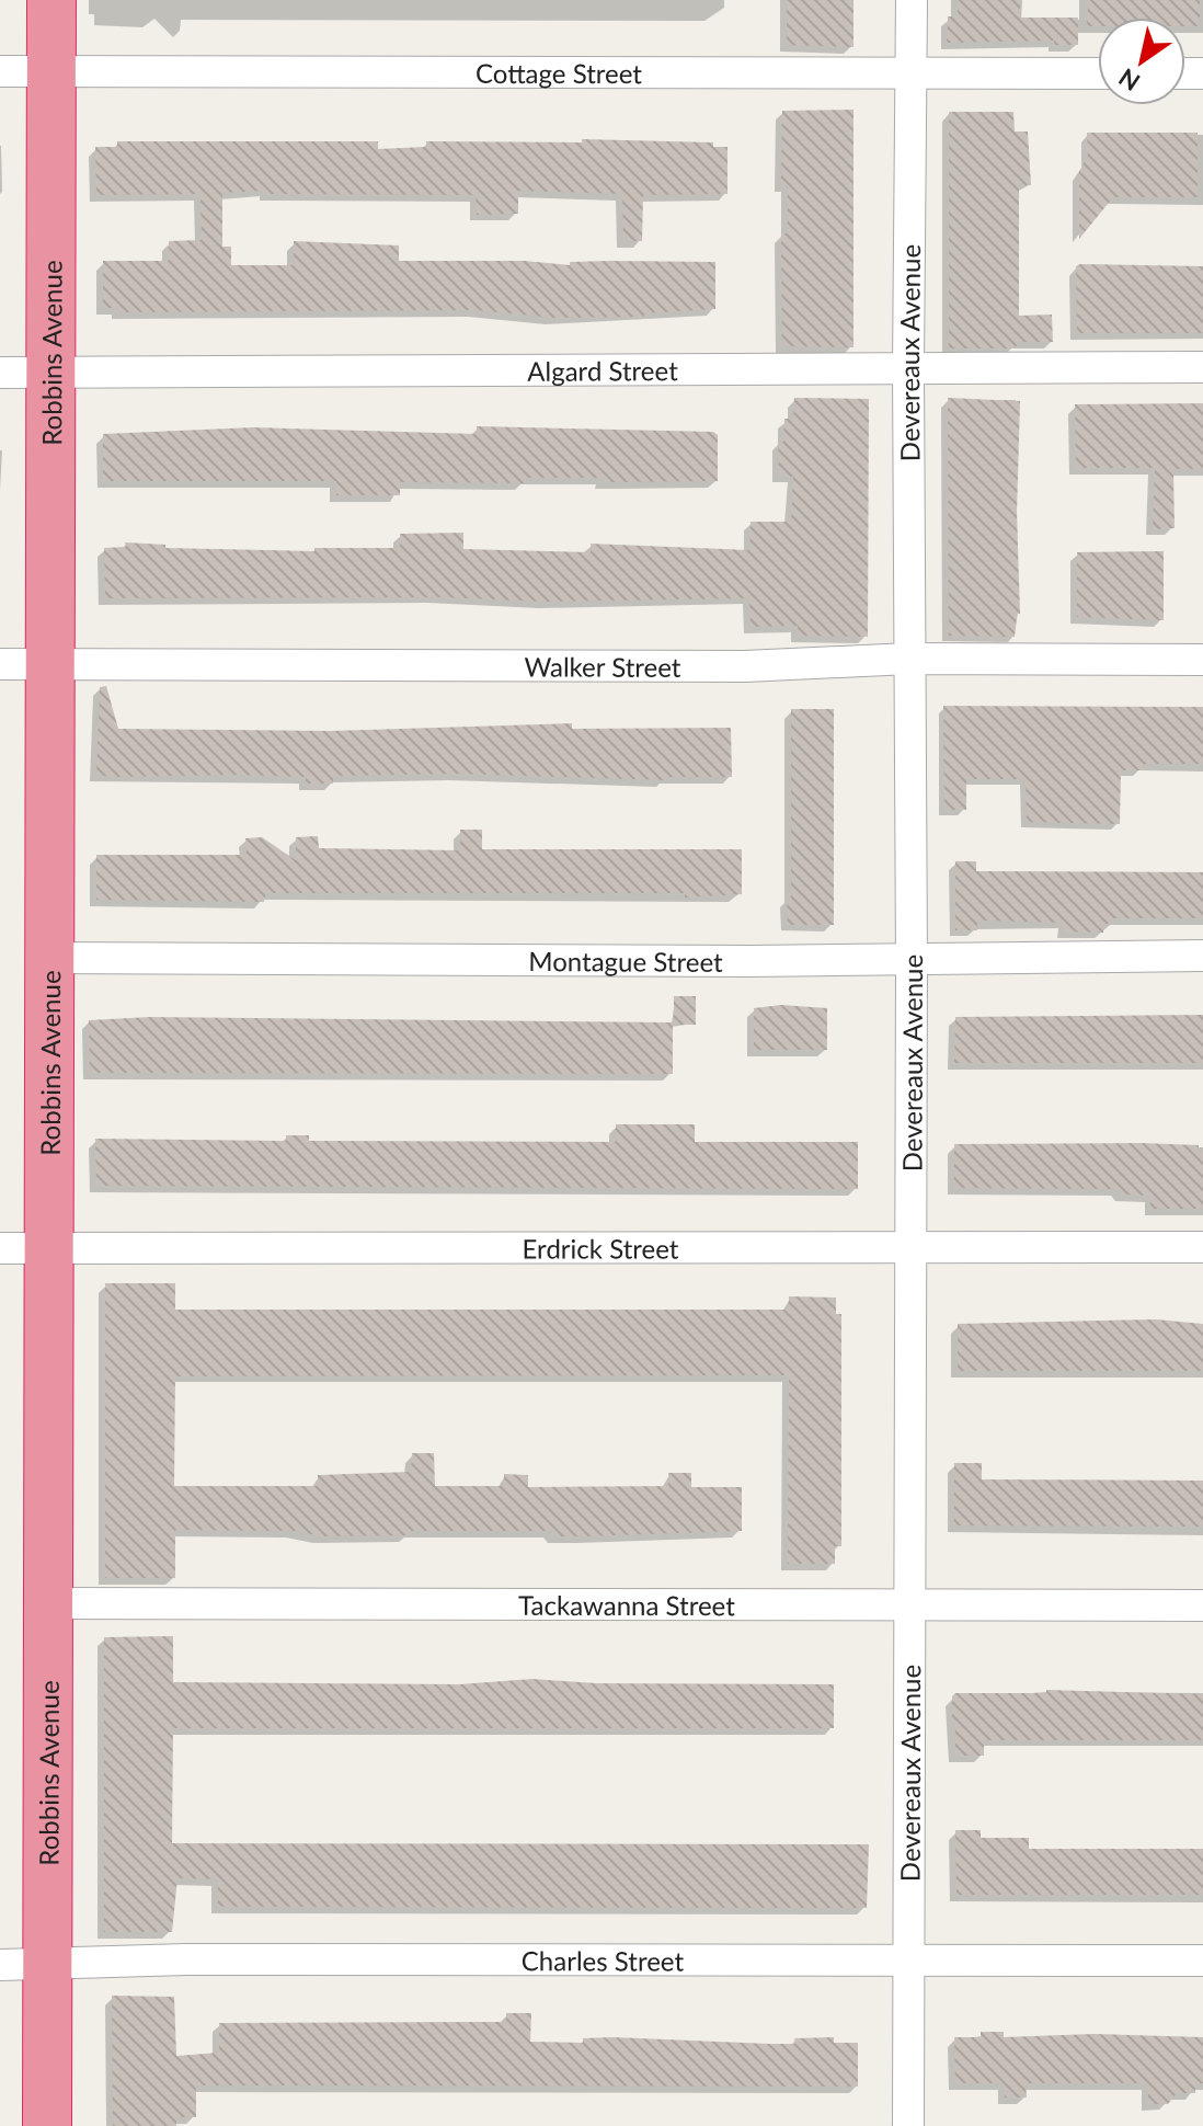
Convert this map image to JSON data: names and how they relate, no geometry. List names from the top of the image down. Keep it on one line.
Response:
{"streets":{"highway":["Robbins Avenue"],"street":["Cottage Street","Devereaux Avenue","Algard Street","Walker Street","Montague Street","Erdrick Street","Tackawanna Street","Charles Street"]},"crossings":[["Cottage Street","Robbins Avenue"],["Cottage Street","Devereaux Avenue"],["Robbins Avenue","Algard Street"],["Robbins Avenue","Walker Street"],["Robbins Avenue","Montague Street"],["Robbins Avenue","Erdrick Street"],["Robbins Avenue","Tackawanna Street"],["Robbins Avenue","Charles Street"],["Devereaux Avenue","Algard Street"],["Devereaux Avenue","Walker Street"],["Devereaux Avenue","Montague Street"],["Devereaux Avenue","Erdrick Street"],["Devereaux Avenue","Tackawanna Street"],["Devereaux Avenue","Charles Street"]],"north":"bottom left"}
